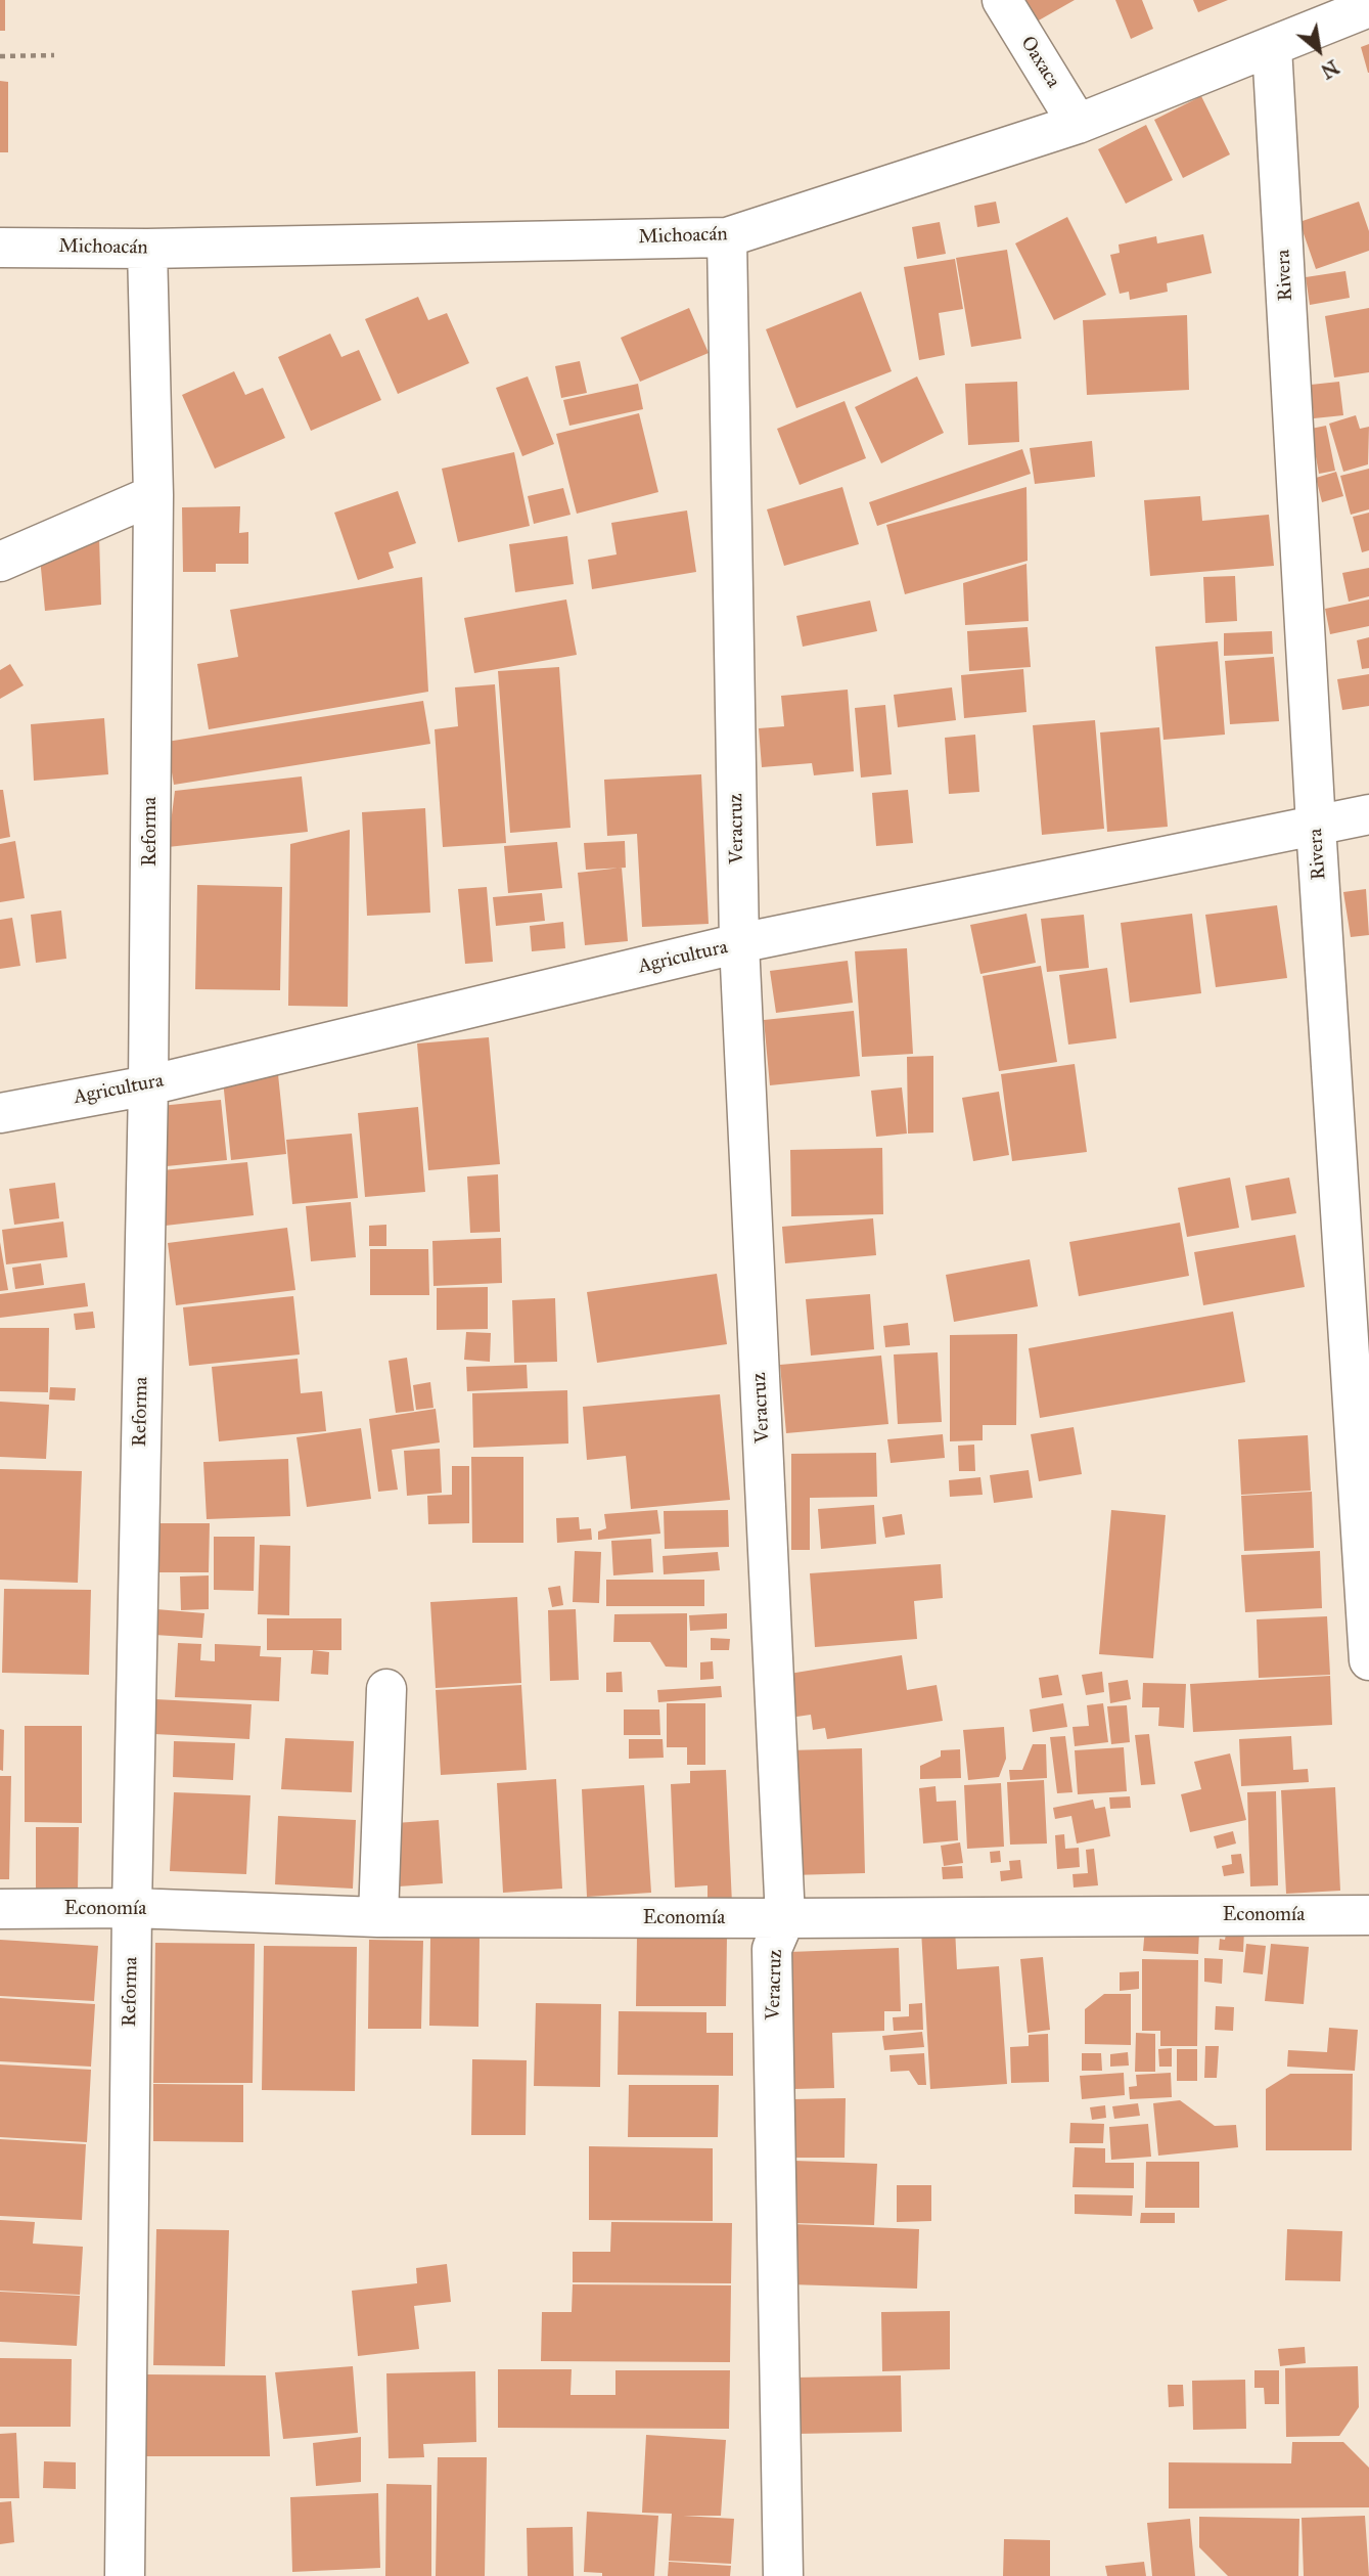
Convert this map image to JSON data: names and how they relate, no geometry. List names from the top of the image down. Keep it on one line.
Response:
{"streets":{"street":["Oaxaca","Michoacán","Rivera","Veracruz","Reforma","Agricultura","Economía"]},"crossings":[["Oaxaca","Michoacán"],["Michoacán","Rivera"],["Michoacán","Veracruz"],["Michoacán","Reforma"],["Rivera","Agricultura"],["Veracruz","Agricultura"],["Veracruz","Economía"],["Reforma","Agricultura"],["Reforma","Economía"]],"north":"bottom right"}
